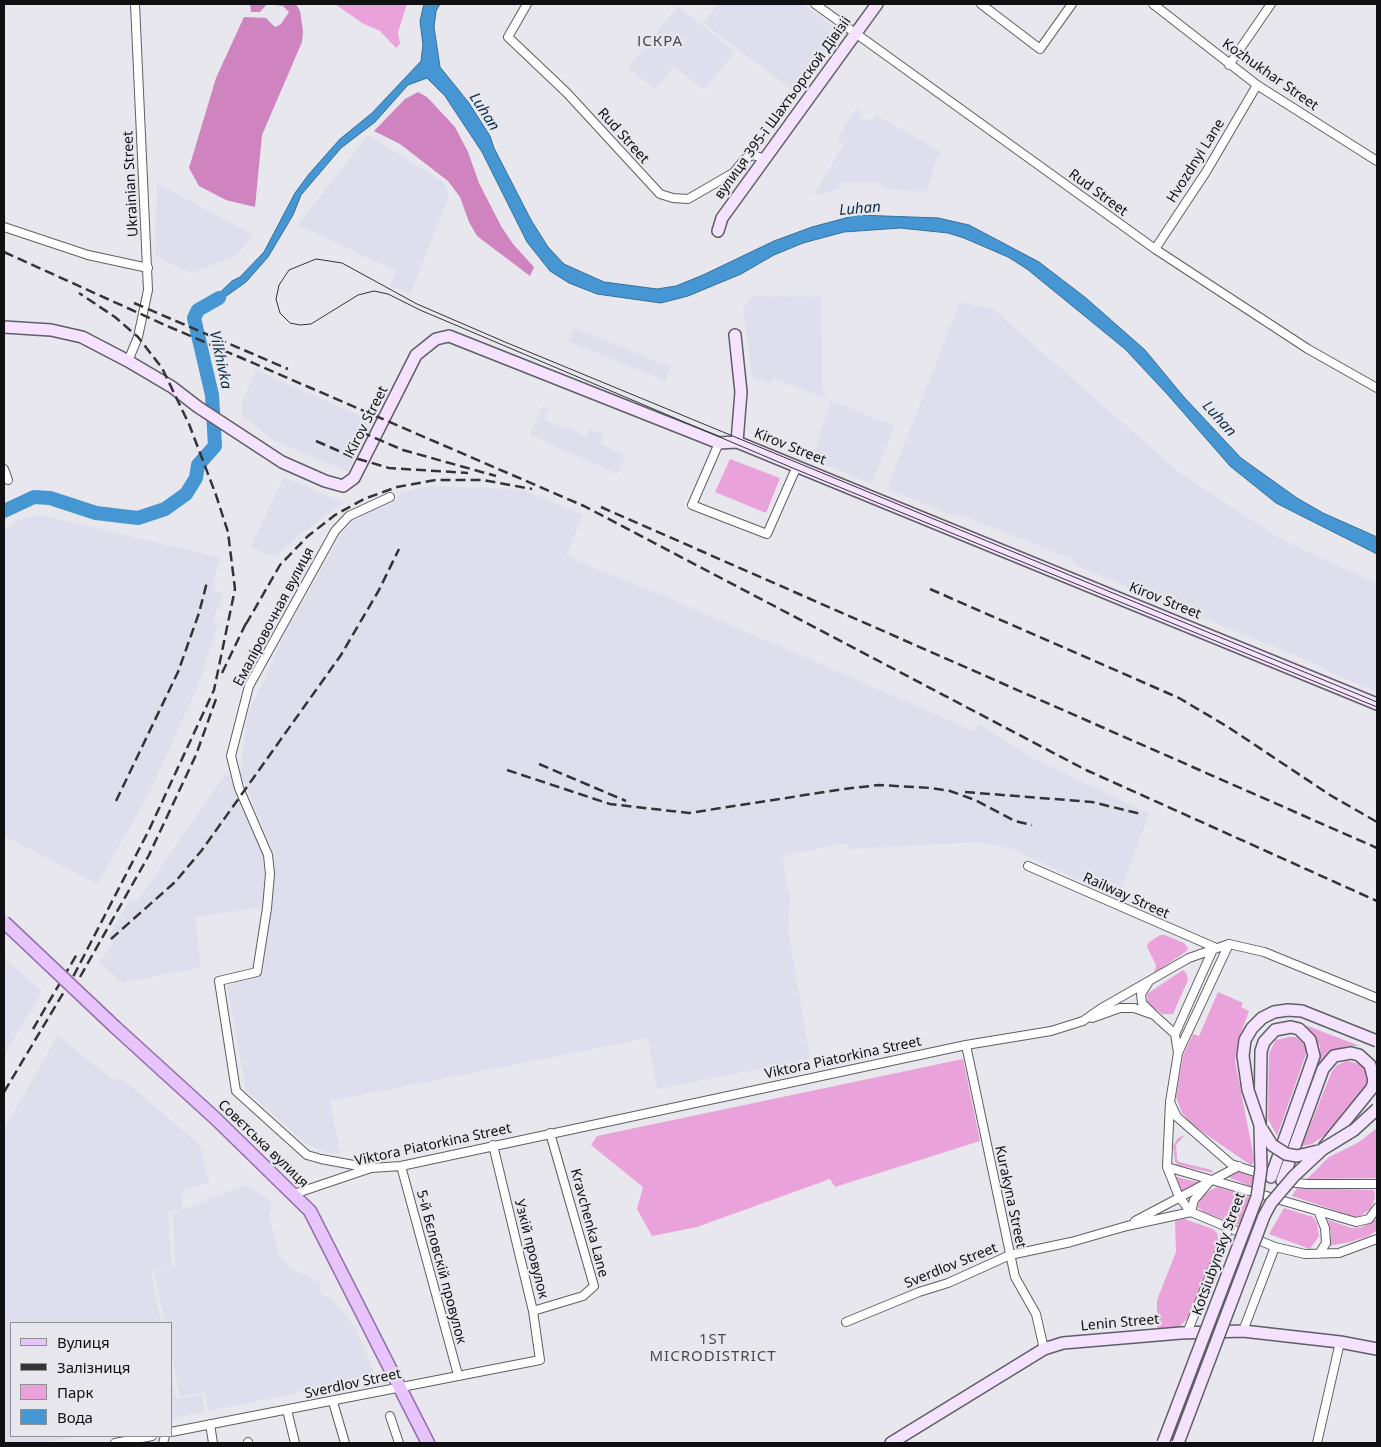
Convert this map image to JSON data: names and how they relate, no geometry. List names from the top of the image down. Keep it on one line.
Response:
{"streets":{"main road":["Совєтська вулиця"],"street":["Kozhukhar Street","вулиця 395-ї Шахтьорской Дівізіі","Rud Street","Hvozdnyi Lane","Ukrainian Street","Kirov Street","Емаліровочная вулиця","Railway Street","Viktora Piatorkina Street","Kurakyna Street","Kravchenka Lane","Узкій провулок","Kotsiubynsky Street","Sverdlov Street","5-й Бєловскій провулок","Lenin Street"]},"crossings":[["Kozhukhar Street","Hvozdnyi Lane"],["вулиця 395-ї Шахтьорской Дівізіі","Rud Street"],["Rud Street","Hvozdnyi Lane"],["Ukrainian Street","Kirov Street"],["Емаліровочная вулиця","Viktora Piatorkina Street"],["Railway Street","Viktora Piatorkina Street"],["Viktora Piatorkina Street","Совєтська вулиця"],["Viktora Piatorkina Street","Kurakyna Street"],["Viktora Piatorkina Street","Kravchenka Lane"],["Viktora Piatorkina Street","Узкій провулок"],["Viktora Piatorkina Street","5-й Бєловскій провулок"],["Совєтська вулиця","Sverdlov Street"],["Kurakyna Street","Sverdlov Street"],["Kurakyna Street","Lenin Street"],["Kravchenka Lane","Узкій провулок"],["Узкій провулок","Sverdlov Street"],["Sverdlov Street","5-й Бєловскій провулок"]],"districts":["ІСКРА","1ST MICRODISTRICT"],"water":["Luhan","Vilkhivka"],"legend":["Вулиця","Залізниця","Парк","Вода"]}
